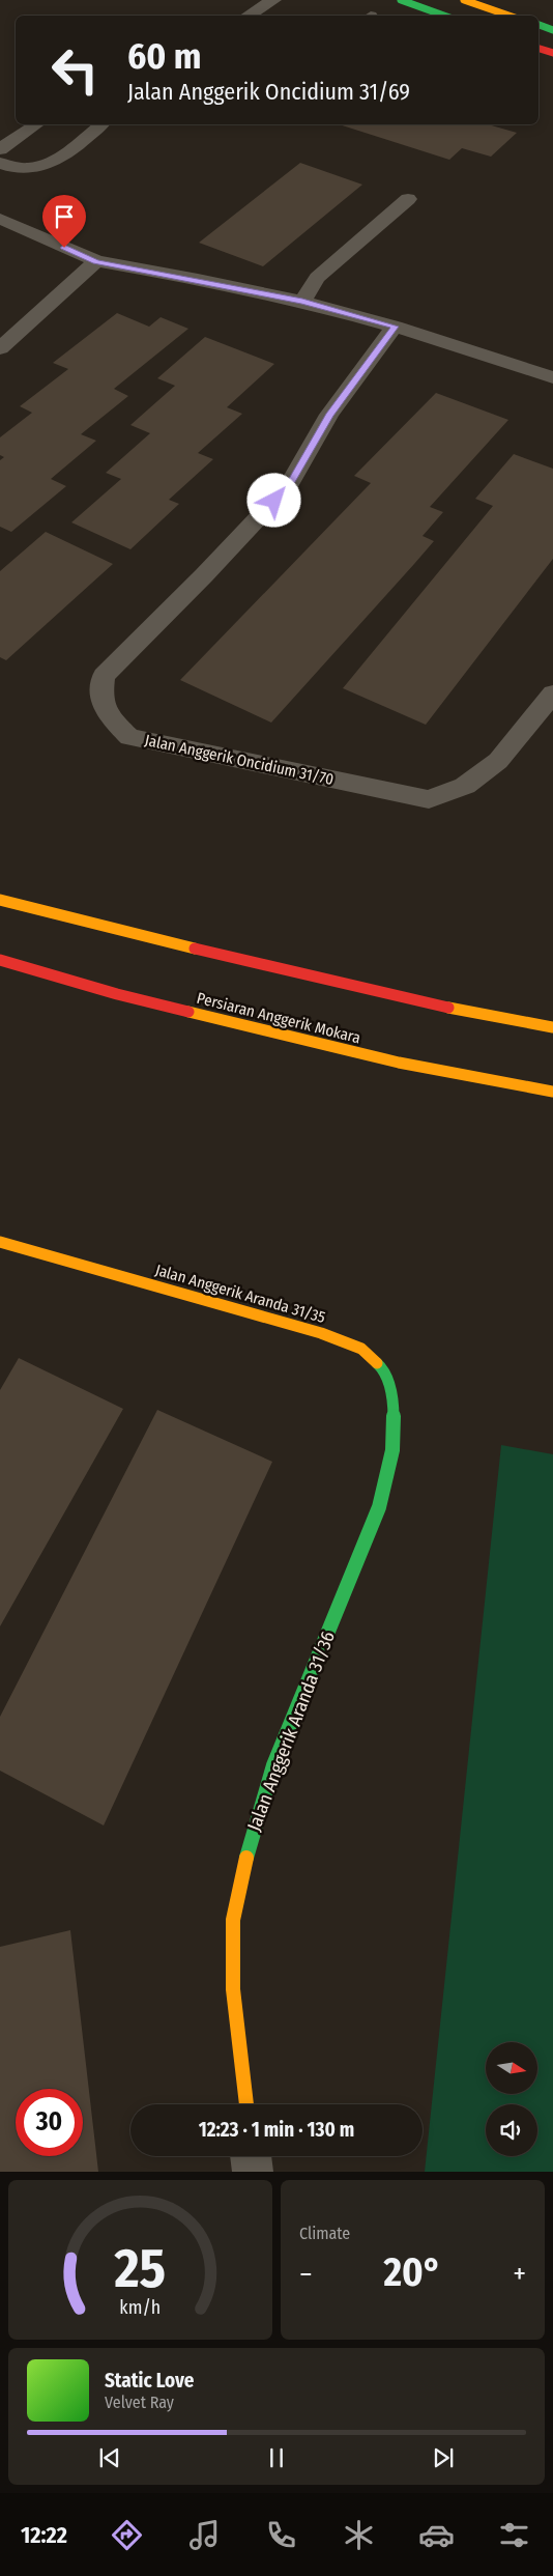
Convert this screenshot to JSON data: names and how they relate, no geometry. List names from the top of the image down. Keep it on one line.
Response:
{"streets":{"street":["Jalan Anggerik Oncidium 31/70","Persiaran Anggerik Mokara","Jalan Anggerik Aranda 31/35","Jalan Anggerik Aranda 31/36"]},"crossings":[["Jalan Anggerik Aranda 31/35","Jalan Anggerik Aranda 31/36"]],"north":"right","page":{"turn":["60 m","Jalan Anggerik Oncidium 31/69"],"limit":"30","trip":"12:23 · 1 min · 130 m","tile":"Climate","heat":["−","20°","+"],"song":["Static Love","Velvet Ray"],"tabs":"12:22","gauge":["25","km/h"]}}
